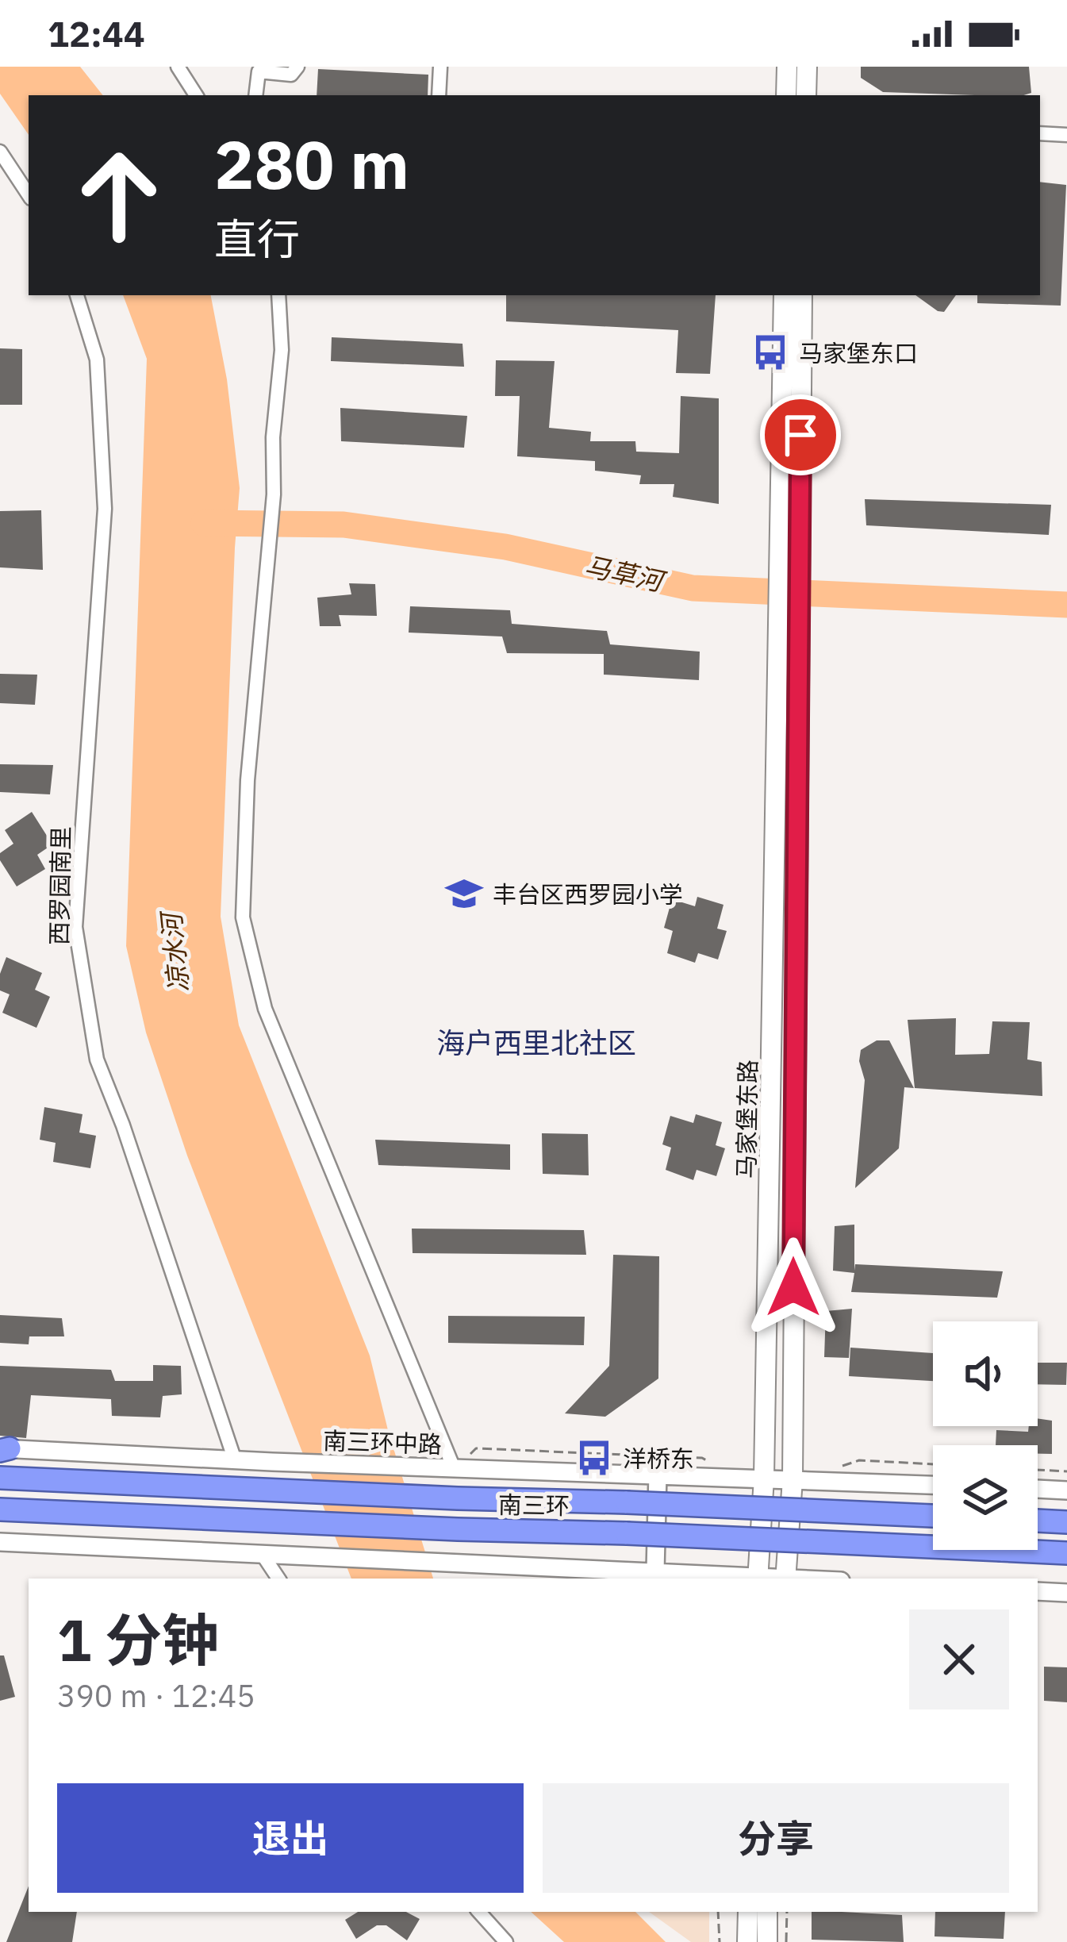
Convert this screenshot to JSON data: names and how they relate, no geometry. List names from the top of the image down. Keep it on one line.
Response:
{"streets":{"highway":["南三环"],"main road":["马家堡东路"],"street":["西罗园南里","南三环中路"]},"crossings":[["西罗园南里","南三环中路"],["马家堡东路","南三环中路"]],"districts":["海户西里北社区"],"water":["马草河","凉水河"],"places":{"bus stop":["马家堡东口","洋桥东"],"school or university":["丰台区西罗园小学"]},"page":{"status":"12:44","turn":["280 m","直行"],"heading":["1 分钟","390 m · 12:45"],"buttons":["退出","分享"]}}
